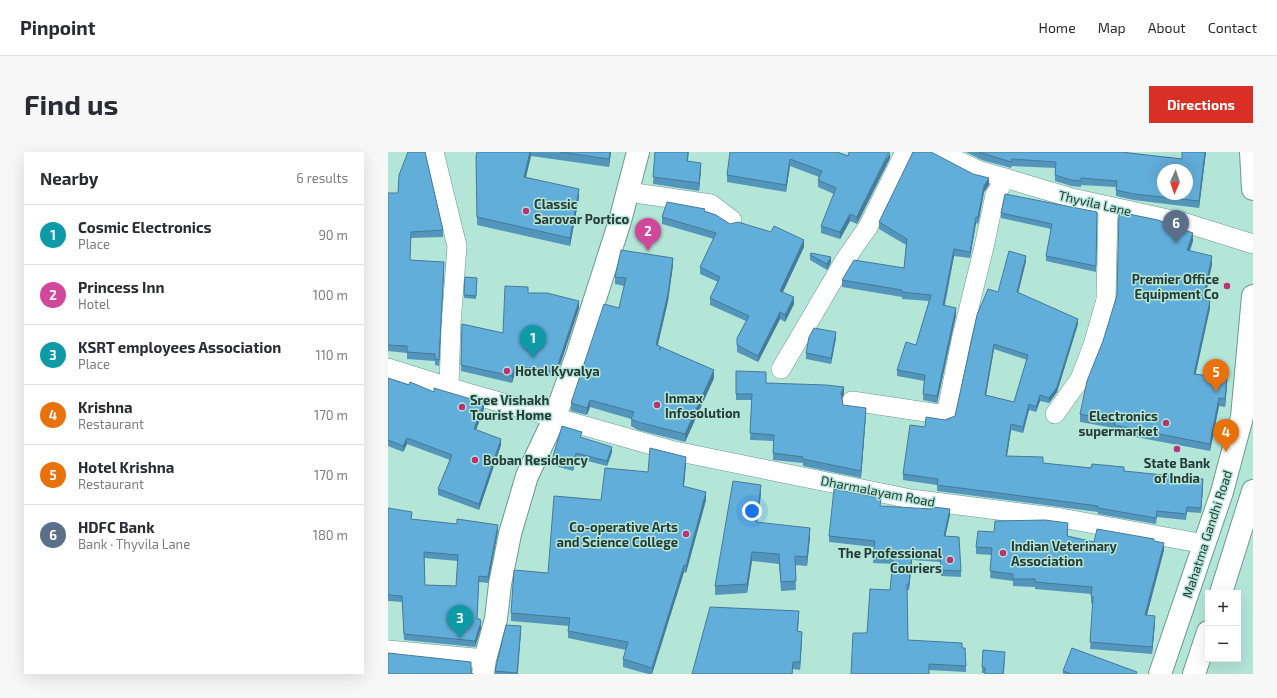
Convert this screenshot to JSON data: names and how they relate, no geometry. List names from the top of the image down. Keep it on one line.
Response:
{"streets":{"main road":["Mahatma Gandhi Road"],"street":["Thyvila Lane","Dharmalayam Road"]},"crossings":[["Dharmalayam Road","Mahatma Gandhi Road"]],"places":["Classic Sarovar Portico","Premier Office Equipment Co","Hotel Kyvalya","Inmax Infosolution","Sree Vishakh Tourist Home","Electronics supermarket","State Bank of India","Boban Residency","Co-operative Arts and Science College","Indian Veterinary Association","The Professional Couriers"],"north":"bottom","page":{"header":"Pinpoint","nav":["Home","Map","About","Contact"],"buttons":"Directions","title":"Find us","heading":["Nearby","6 results"],"list":[{"mark":"1","name":"Cosmic Electronics","note":"Place","value":"90 m"},{"mark":"2","name":"Princess Inn","note":"Hotel","value":"100 m"},{"mark":"3","name":"KSRT employees Association","note":"Place","value":"110 m"},{"mark":"4","name":"Krishna","note":"Restaurant","value":"170 m"},{"mark":"5","name":"Hotel Krishna","note":"Restaurant","value":"170 m"},{"mark":"6","name":"HDFC Bank","note":"Bank · Thyvila Lane","value":"180 m"}],"pins":["6","2","1","5","4","3"],"map_buttons":["+","−"]}}
